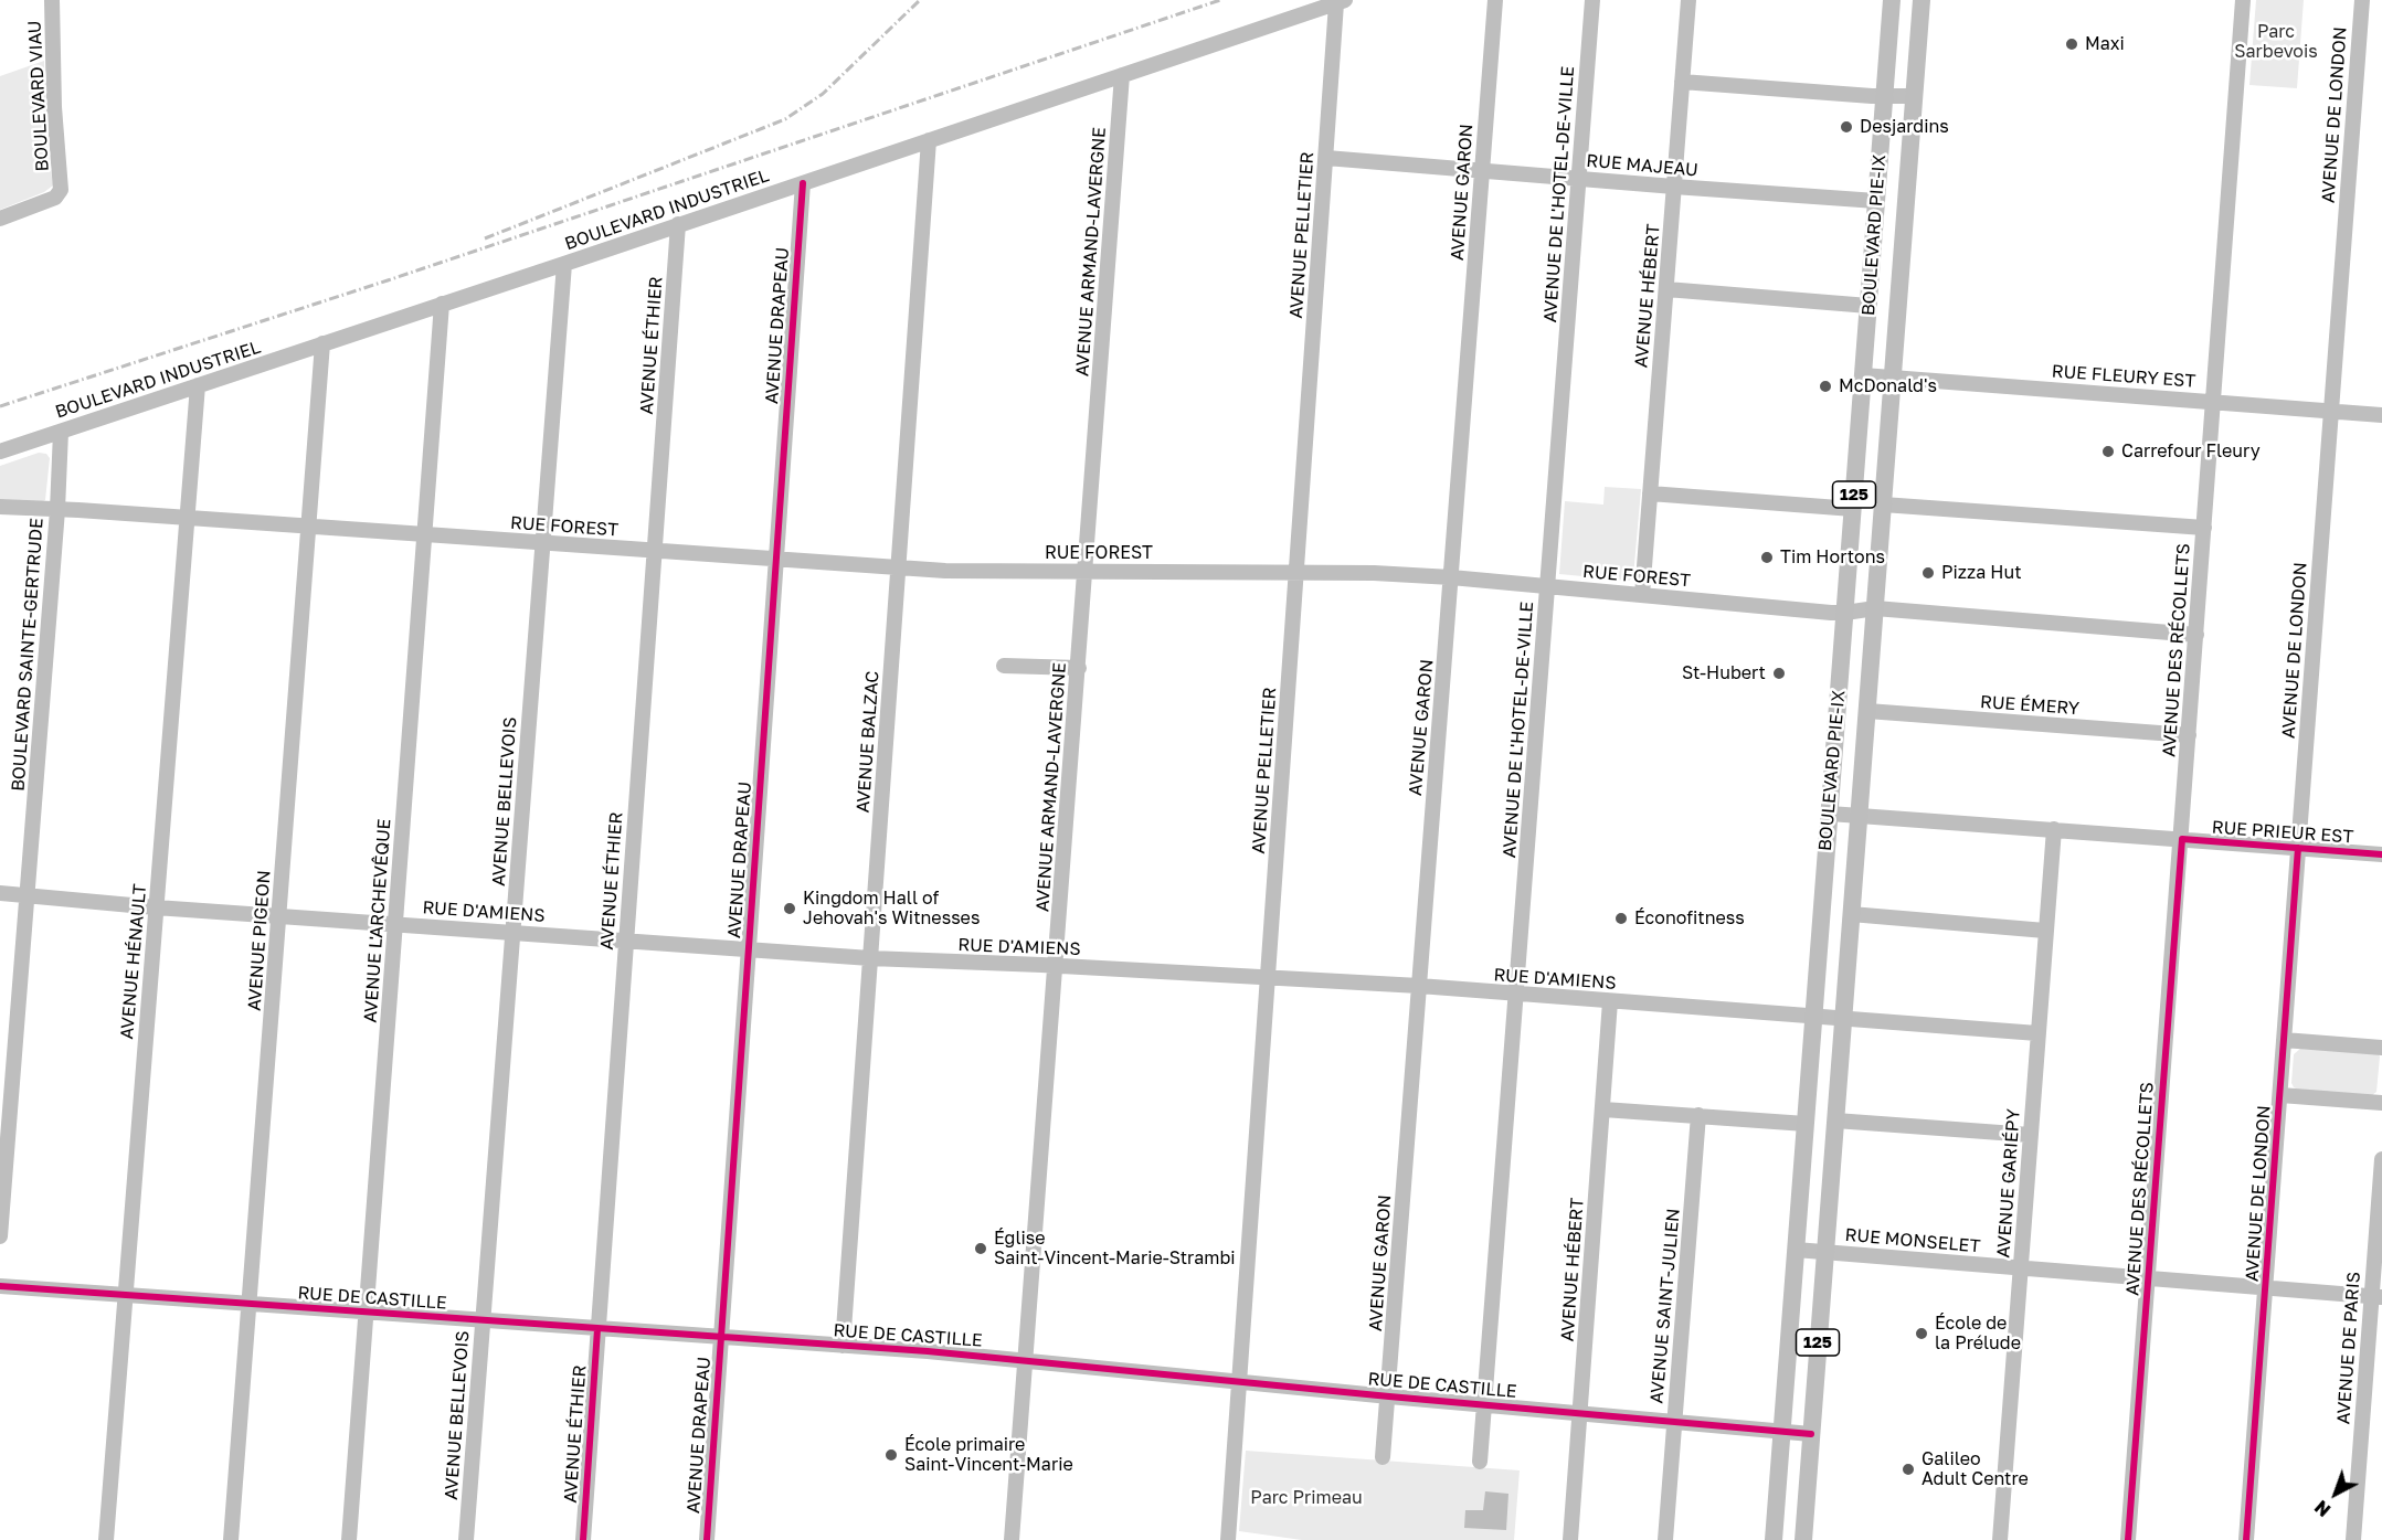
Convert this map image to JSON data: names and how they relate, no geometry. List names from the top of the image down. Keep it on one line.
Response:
{"streets":{"main road":["BOULEVARD PIE-IX","125"],"street":["BOULEVARD VIAU","AVENUE DE LONDON","RUE MAJEAU","AVENUE GARON","AVENUE DE L'HOTEL-DE-VILLE","BOULEVARD INDUSTRIEL","AVENUE PELLETIER","AVENUE ARMAND-LAVERGNE","AVENUE HÉBERT","AVENUE DRAPEAU","AVENUE ÉTHIER","RUE FLEURY EST","RUE FOREST","AVENUE DES RÉCOLLETS","BOULEVARD SAINTE-GERTRUDE","RUE ÉMERY","AVENUE BALZAC","AVENUE BELLEVOIS","RUE PRIEUR EST","RUE D'AMIENS","AVENUE L'ARCHEVÊQUE","AVENUE PIGEON","AVENUE HÉNAULT","AVENUE GARIÉPY","RUE MONSELET","RUE DE CASTILLE","AVENUE SAINT-JULIEN","AVENUE DE PARIS"]},"crossings":[["AVENUE DE LONDON","RUE FLEURY EST"],["AVENUE DE LONDON","RUE PRIEUR EST"],["AVENUE DE LONDON","RUE MONSELET"],["RUE MAJEAU","AVENUE GARON"],["RUE MAJEAU","AVENUE DE L'HOTEL-DE-VILLE"],["RUE MAJEAU","AVENUE PELLETIER"],["RUE MAJEAU","BOULEVARD PIE-IX"],["RUE MAJEAU","AVENUE HÉBERT"],["AVENUE GARON","RUE FOREST"],["AVENUE GARON","RUE D'AMIENS"],["AVENUE GARON","RUE DE CASTILLE"],["AVENUE DE L'HOTEL-DE-VILLE","RUE FOREST"],["AVENUE DE L'HOTEL-DE-VILLE","RUE D'AMIENS"],["AVENUE DE L'HOTEL-DE-VILLE","RUE DE CASTILLE"],["BOULEVARD INDUSTRIEL","AVENUE PELLETIER"],["BOULEVARD INDUSTRIEL","AVENUE ARMAND-LAVERGNE"],["BOULEVARD INDUSTRIEL","AVENUE DRAPEAU"],["BOULEVARD INDUSTRIEL","AVENUE ÉTHIER"],["BOULEVARD INDUSTRIEL","BOULEVARD SAINTE-GERTRUDE"],["BOULEVARD INDUSTRIEL","AVENUE BALZAC"],["BOULEVARD INDUSTRIEL","AVENUE BELLEVOIS"],["BOULEVARD INDUSTRIEL","AVENUE L'ARCHEVÊQUE"],["BOULEVARD INDUSTRIEL","AVENUE PIGEON"],["BOULEVARD INDUSTRIEL","AVENUE HÉNAULT"],["AVENUE PELLETIER","RUE FOREST"],["AVENUE PELLETIER","RUE D'AMIENS"],["AVENUE PELLETIER","RUE DE CASTILLE"],["BOULEVARD PIE-IX","RUE FLEURY EST"],["BOULEVARD PIE-IX","RUE FOREST"],["BOULEVARD PIE-IX","RUE ÉMERY"],["BOULEVARD PIE-IX","RUE PRIEUR EST"],["BOULEVARD PIE-IX","RUE D'AMIENS"],["BOULEVARD PIE-IX","RUE MONSELET"],["BOULEVARD PIE-IX","RUE DE CASTILLE"],["AVENUE ARMAND-LAVERGNE","RUE FOREST"],["AVENUE ARMAND-LAVERGNE","RUE D'AMIENS"],["AVENUE ARMAND-LAVERGNE","RUE DE CASTILLE"],["AVENUE HÉBERT","RUE FOREST"],["AVENUE HÉBERT","RUE D'AMIENS"],["AVENUE HÉBERT","RUE DE CASTILLE"],["AVENUE DRAPEAU","RUE FOREST"],["AVENUE DRAPEAU","RUE D'AMIENS"],["AVENUE DRAPEAU","RUE DE CASTILLE"],["AVENUE ÉTHIER","RUE FOREST"],["AVENUE ÉTHIER","RUE D'AMIENS"],["AVENUE ÉTHIER","RUE DE CASTILLE"],["RUE FLEURY EST","AVENUE DES RÉCOLLETS"],["RUE FOREST","AVENUE DES RÉCOLLETS"],["RUE FOREST","BOULEVARD SAINTE-GERTRUDE"],["RUE FOREST","AVENUE BALZAC"],["RUE FOREST","AVENUE BELLEVOIS"],["RUE FOREST","AVENUE L'ARCHEVÊQUE"],["RUE FOREST","AVENUE PIGEON"],["RUE FOREST","AVENUE HÉNAULT"],["AVENUE DES RÉCOLLETS","RUE ÉMERY"],["AVENUE DES RÉCOLLETS","RUE PRIEUR EST"],["AVENUE DES RÉCOLLETS","RUE MONSELET"],["BOULEVARD SAINTE-GERTRUDE","RUE D'AMIENS"],["AVENUE BALZAC","RUE D'AMIENS"],["AVENUE BALZAC","RUE DE CASTILLE"],["AVENUE BELLEVOIS","RUE D'AMIENS"],["AVENUE BELLEVOIS","RUE DE CASTILLE"],["RUE PRIEUR EST","AVENUE GARIÉPY"],["RUE D'AMIENS","AVENUE L'ARCHEVÊQUE"],["RUE D'AMIENS","AVENUE PIGEON"],["RUE D'AMIENS","AVENUE HÉNAULT"],["RUE D'AMIENS","AVENUE GARIÉPY"],["AVENUE L'ARCHEVÊQUE","RUE DE CASTILLE"],["AVENUE PIGEON","RUE DE CASTILLE"],["AVENUE HÉNAULT","RUE DE CASTILLE"],["AVENUE GARIÉPY","RUE MONSELET"],["RUE MONSELET","AVENUE DE PARIS"],["RUE DE CASTILLE","AVENUE SAINT-JULIEN"]],"parks":["Parc Sarbevois","Parc Primeau"],"places":["Maxi","Desjardins","McDonald's","Carrefour Fleury","Tim Hortons","Pizza Hut","St-Hubert","Kingdom Hall of Jehovah's Witnesses","Éconofitness","Église Saint-Vincent-Marie-Strambi","École de la Prélude","École primaire Saint-Vincent-Marie","Galileo Adult Centre"],"north":"bottom left"}
